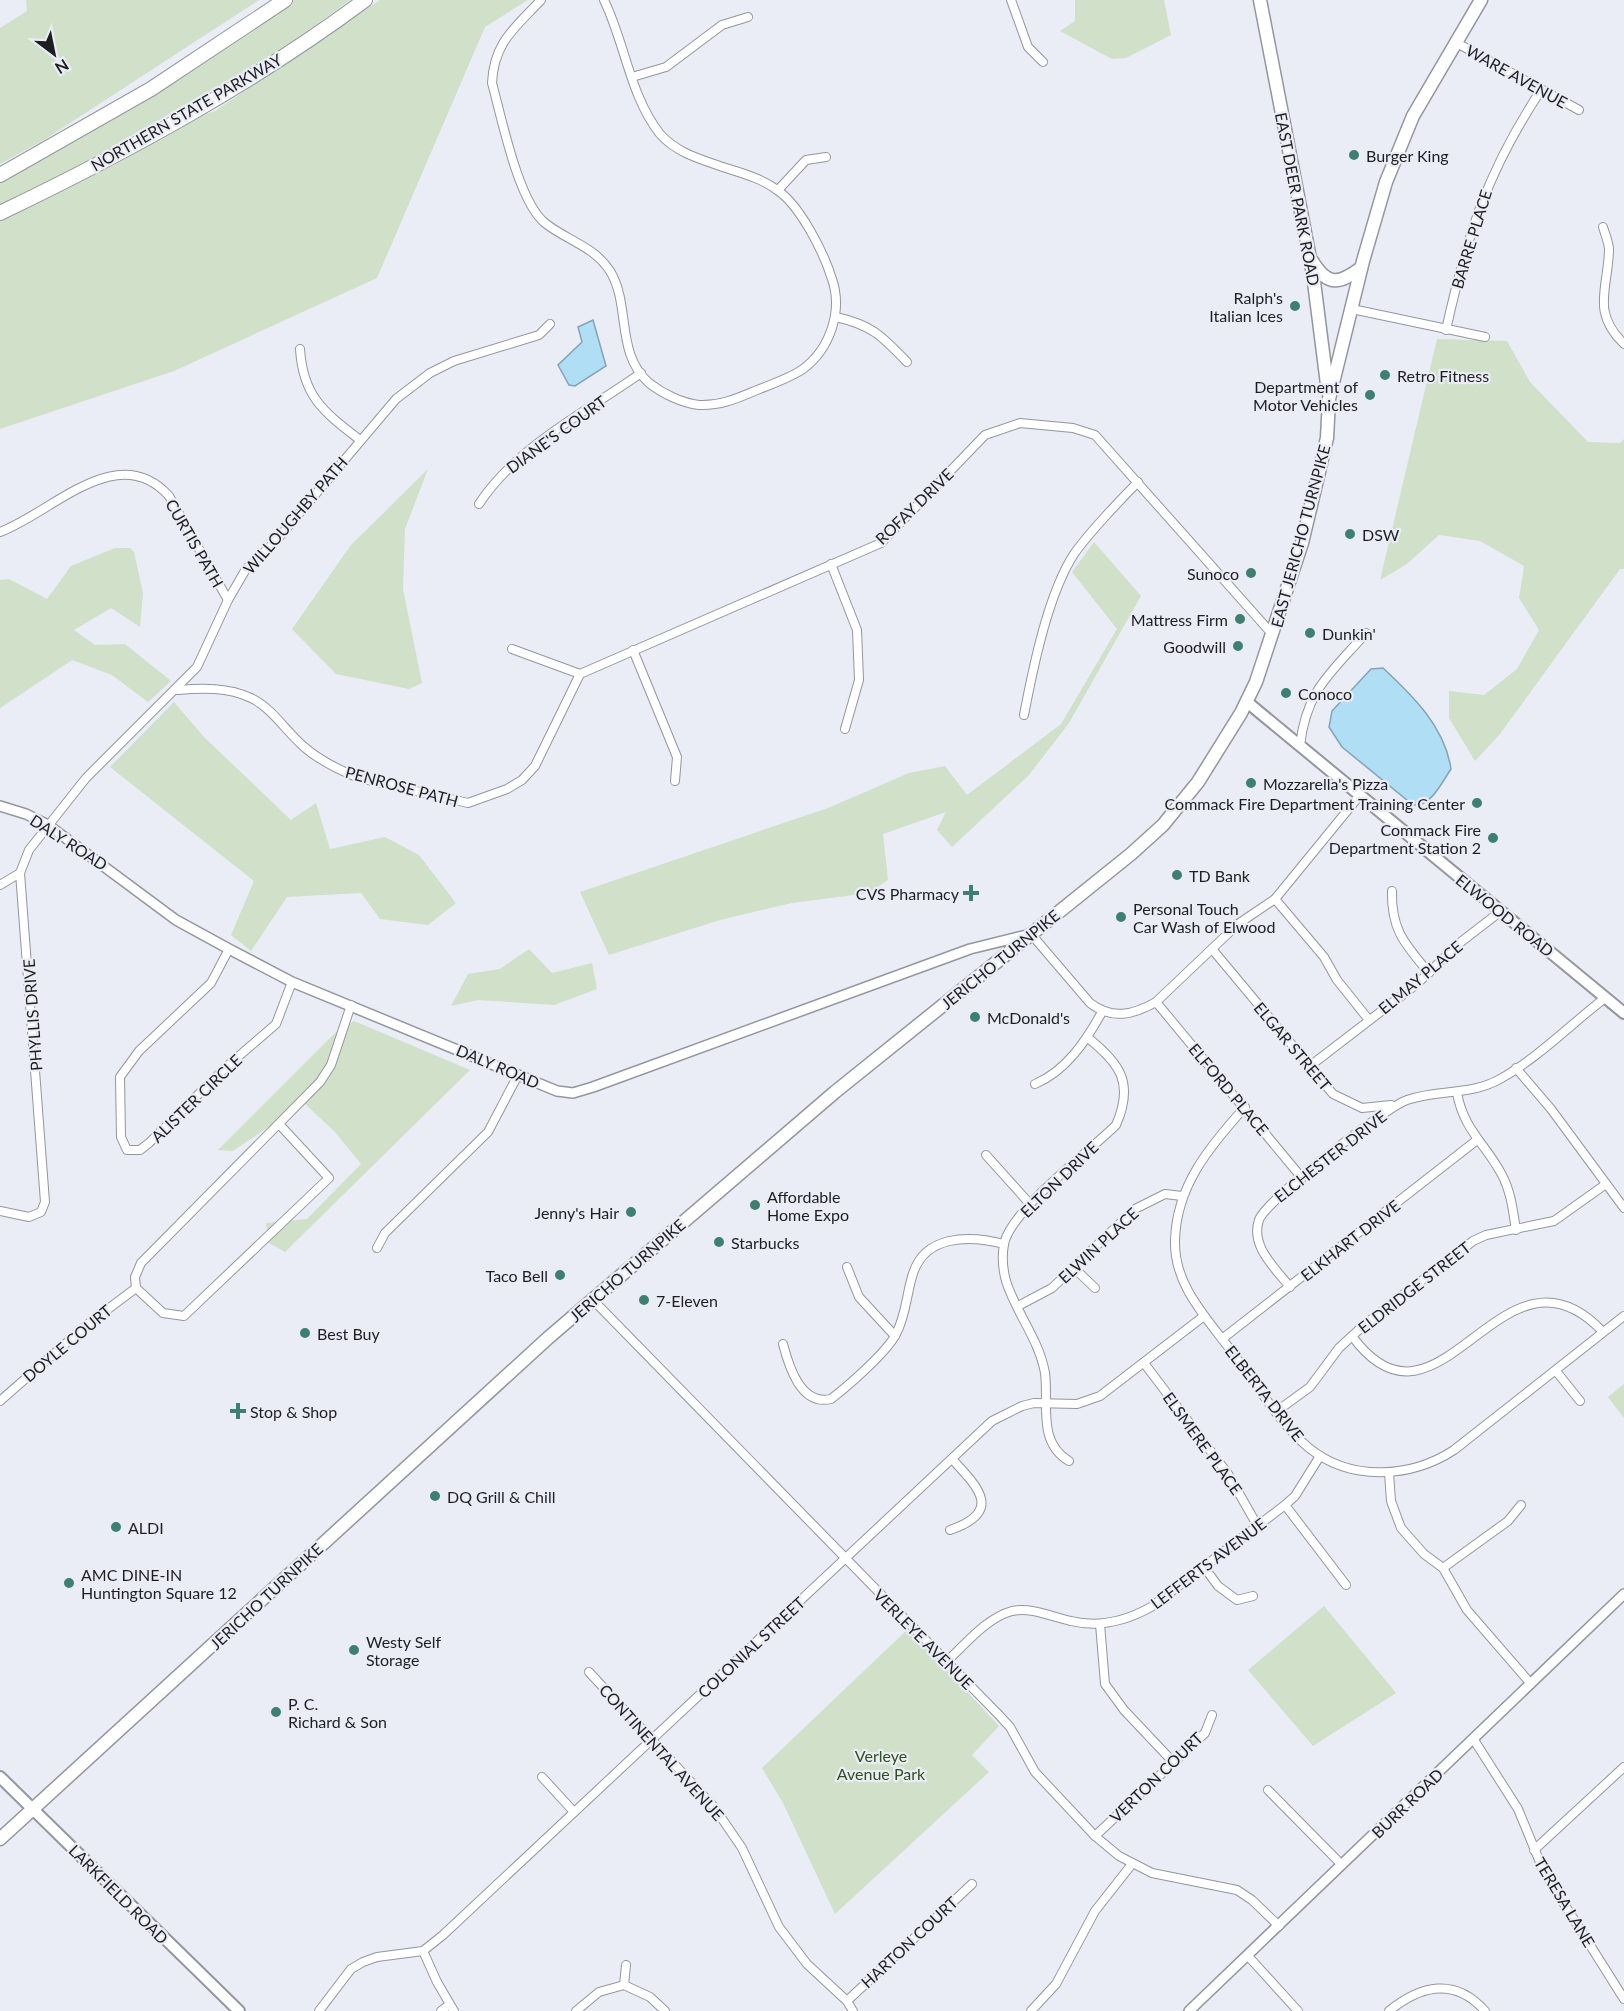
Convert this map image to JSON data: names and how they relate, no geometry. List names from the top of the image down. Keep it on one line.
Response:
{"streets":{"highway":["NORTHERN STATE PARKWAY"],"main road":["EAST DEER PARK ROAD","EAST JERICHO TURNPIKE","ELWOOD ROAD","JERICHO TURNPIKE","LARKFIELD ROAD"],"street":["WARE AVENUE","BARRE PLACE","DIANE'S COURT","ROFAY DRIVE","WILLOUGHBY PATH","CURTIS PATH","PENROSE PATH","DALY ROAD","ELMAY PLACE","PHYLLIS DRIVE","ELGAR STREET","ELFORD PLACE","ALISTER CIRCLE","ELCHESTER DRIVE","ELTON DRIVE","ELKHART DRIVE","ELWIN PLACE","ELDRIDGE STREET","DOYLE COURT","ELBERTA DRIVE","ELSMERE PLACE","LEFFERTS AVENUE","VERLEYE AVENUE","COLONIAL STREET","CONTINENTAL AVENUE","VERTON COURT","BURR ROAD","TERESA LANE","HARTON COURT"]},"crossings":[["WARE AVENUE","BARRE PLACE"],["WARE AVENUE","EAST JERICHO TURNPIKE"],["EAST DEER PARK ROAD","EAST JERICHO TURNPIKE"],["ROFAY DRIVE","EAST JERICHO TURNPIKE"],["ROFAY DRIVE","PENROSE PATH"],["WILLOUGHBY PATH","CURTIS PATH"],["WILLOUGHBY PATH","PENROSE PATH"],["WILLOUGHBY PATH","DALY ROAD"],["WILLOUGHBY PATH","PHYLLIS DRIVE"],["EAST JERICHO TURNPIKE","ELWOOD ROAD"],["EAST JERICHO TURNPIKE","JERICHO TURNPIKE"],["DALY ROAD","JERICHO TURNPIKE"],["DALY ROAD","PHYLLIS DRIVE"],["DALY ROAD","ALISTER CIRCLE"],["ELWOOD ROAD","JERICHO TURNPIKE"],["ELWOOD ROAD","ELMAY PLACE"],["ELWOOD ROAD","ELCHESTER DRIVE"],["JERICHO TURNPIKE","VERLEYE AVENUE"],["JERICHO TURNPIKE","LARKFIELD ROAD"],["ELMAY PLACE","ELGAR STREET"],["ELGAR STREET","ELCHESTER DRIVE"],["ELFORD PLACE","ELCHESTER DRIVE"],["ELCHESTER DRIVE","ELKHART DRIVE"],["ELKHART DRIVE","ELBERTA DRIVE"],["ELWIN PLACE","ELBERTA DRIVE"],["ELDRIDGE STREET","ELBERTA DRIVE"],["ELBERTA DRIVE","LEFFERTS AVENUE"],["ELBERTA DRIVE","COLONIAL STREET"],["ELSMERE PLACE","LEFFERTS AVENUE"],["ELSMERE PLACE","COLONIAL STREET"],["LEFFERTS AVENUE","VERLEYE AVENUE"],["VERLEYE AVENUE","COLONIAL STREET"],["VERLEYE AVENUE","VERTON COURT"],["VERLEYE AVENUE","BURR ROAD"],["COLONIAL STREET","CONTINENTAL AVENUE"],["CONTINENTAL AVENUE","HARTON COURT"],["BURR ROAD","TERESA LANE"]],"parks":["Verleye Avenue Park"],"places":{"other":["Burger King","Ralph's Italian Ices","Retro Fitness","Department of Motor Vehicles","DSW","Sunoco","Mattress Firm","Dunkin'","Goodwill","Conoco","Mozzarella's Pizza","Commack Fire Department Training Center","Commack Fire Department Station 2","TD Bank","Personal Touch Car Wash of Elwood","McDonald's","Affordable Home Expo","Jenny's Hair","Starbucks","Taco Bell","7-Eleven","Best Buy","DQ Grill & Chill","ALDI","AMC DINE-IN Huntington Square 12","Westy Self Storage","P. C. Richard & Son"],"health":["CVS Pharmacy","Stop & Shop"]},"north":"bottom right"}
